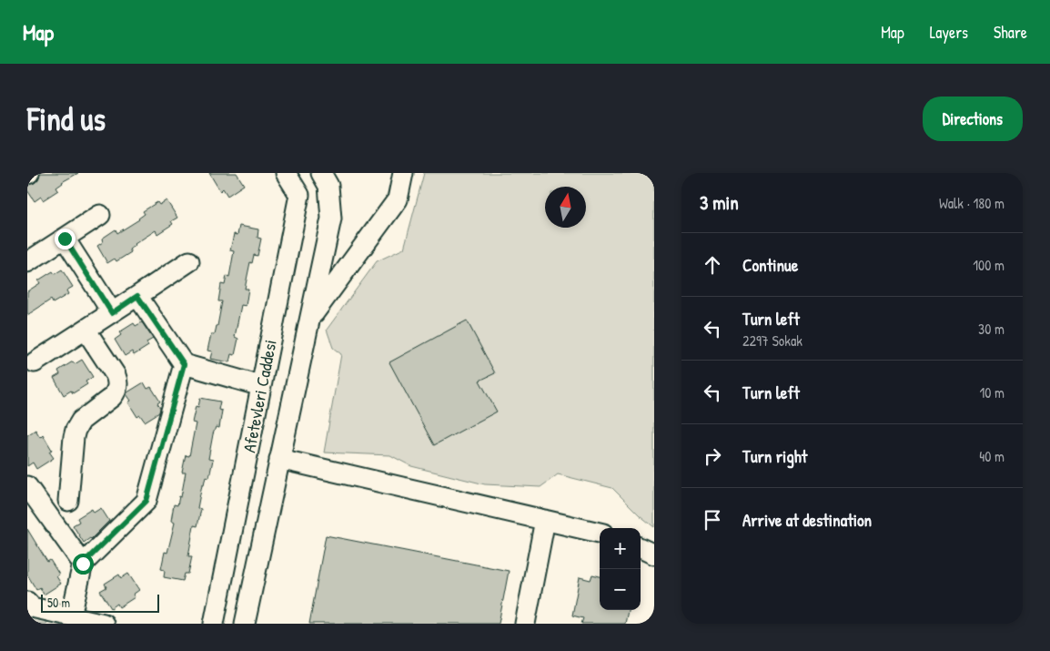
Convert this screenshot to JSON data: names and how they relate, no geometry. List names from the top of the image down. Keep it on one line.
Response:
{"streets":{"street":["Afetevleri Caddesi"]},"scale_bar":"50 m","north":"top","page":{"header":"Map","nav":["Map","Layers","Share"],"buttons":"Directions","title":"Find us","heading":["3 min","Walk · 180 m"],"list":[["Continue","100 m"],["Turn left","2297 Sokak","30 m"],["Turn left","10 m"],["Turn right","40 m"],"Arrive at destination"],"map_buttons":["+","−"],"scale":"50 m"}}
